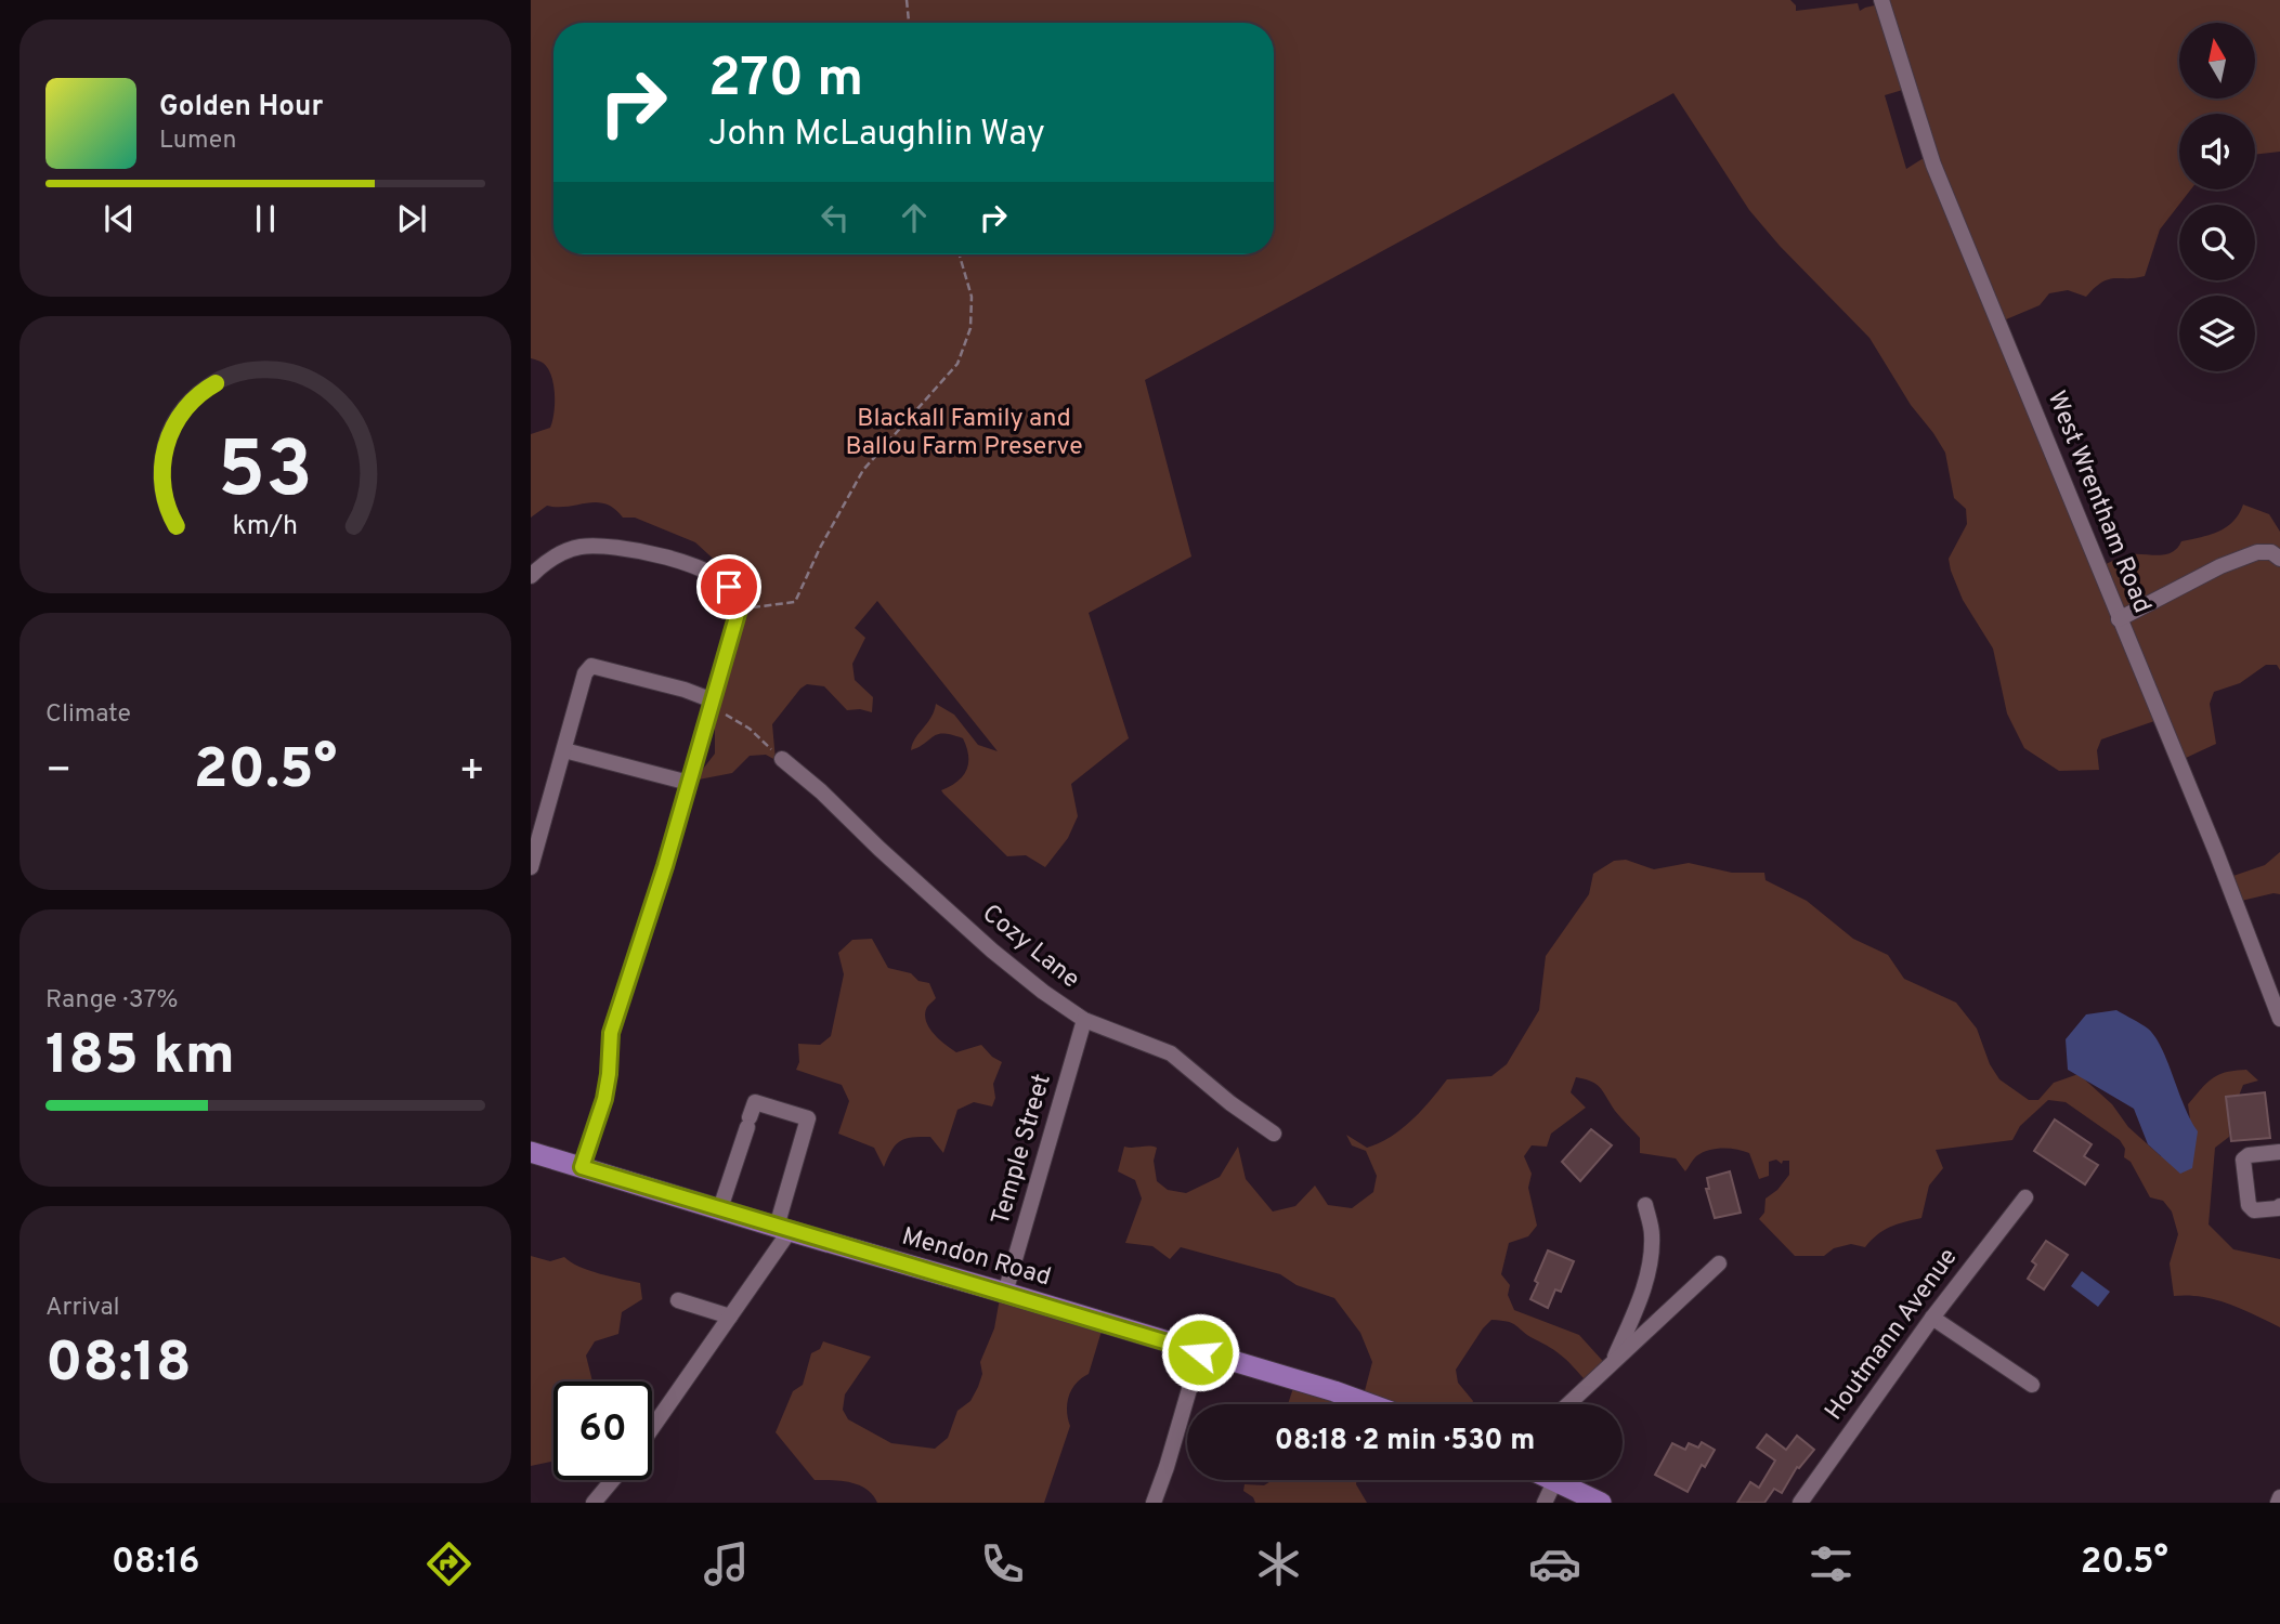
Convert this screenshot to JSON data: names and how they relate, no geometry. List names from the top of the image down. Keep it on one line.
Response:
{"streets":{"main road":["Mendon Road"],"street":["West Wrentham Road","Cozy Lane","Temple Street","Houtmann Avenue"]},"crossings":[["Cozy Lane","Temple Street"],["Temple Street","Mendon Road"]],"parks":["Blackall Family and Ballou Farm Preserve"],"north":"top","page":{"turn":["270 m","John McLaughlin Way"],"song":["Golden Hour","Lumen"],"tile":["Climate",["Range · 37%","185 km"],["Arrival","08:18"]],"heat":["−","20.5°","+"],"limit":"60","trip":"08:18 · 2 min · 530 m","tabs":["08:16","20.5°"],"gauge":["53","km/h"]}}
